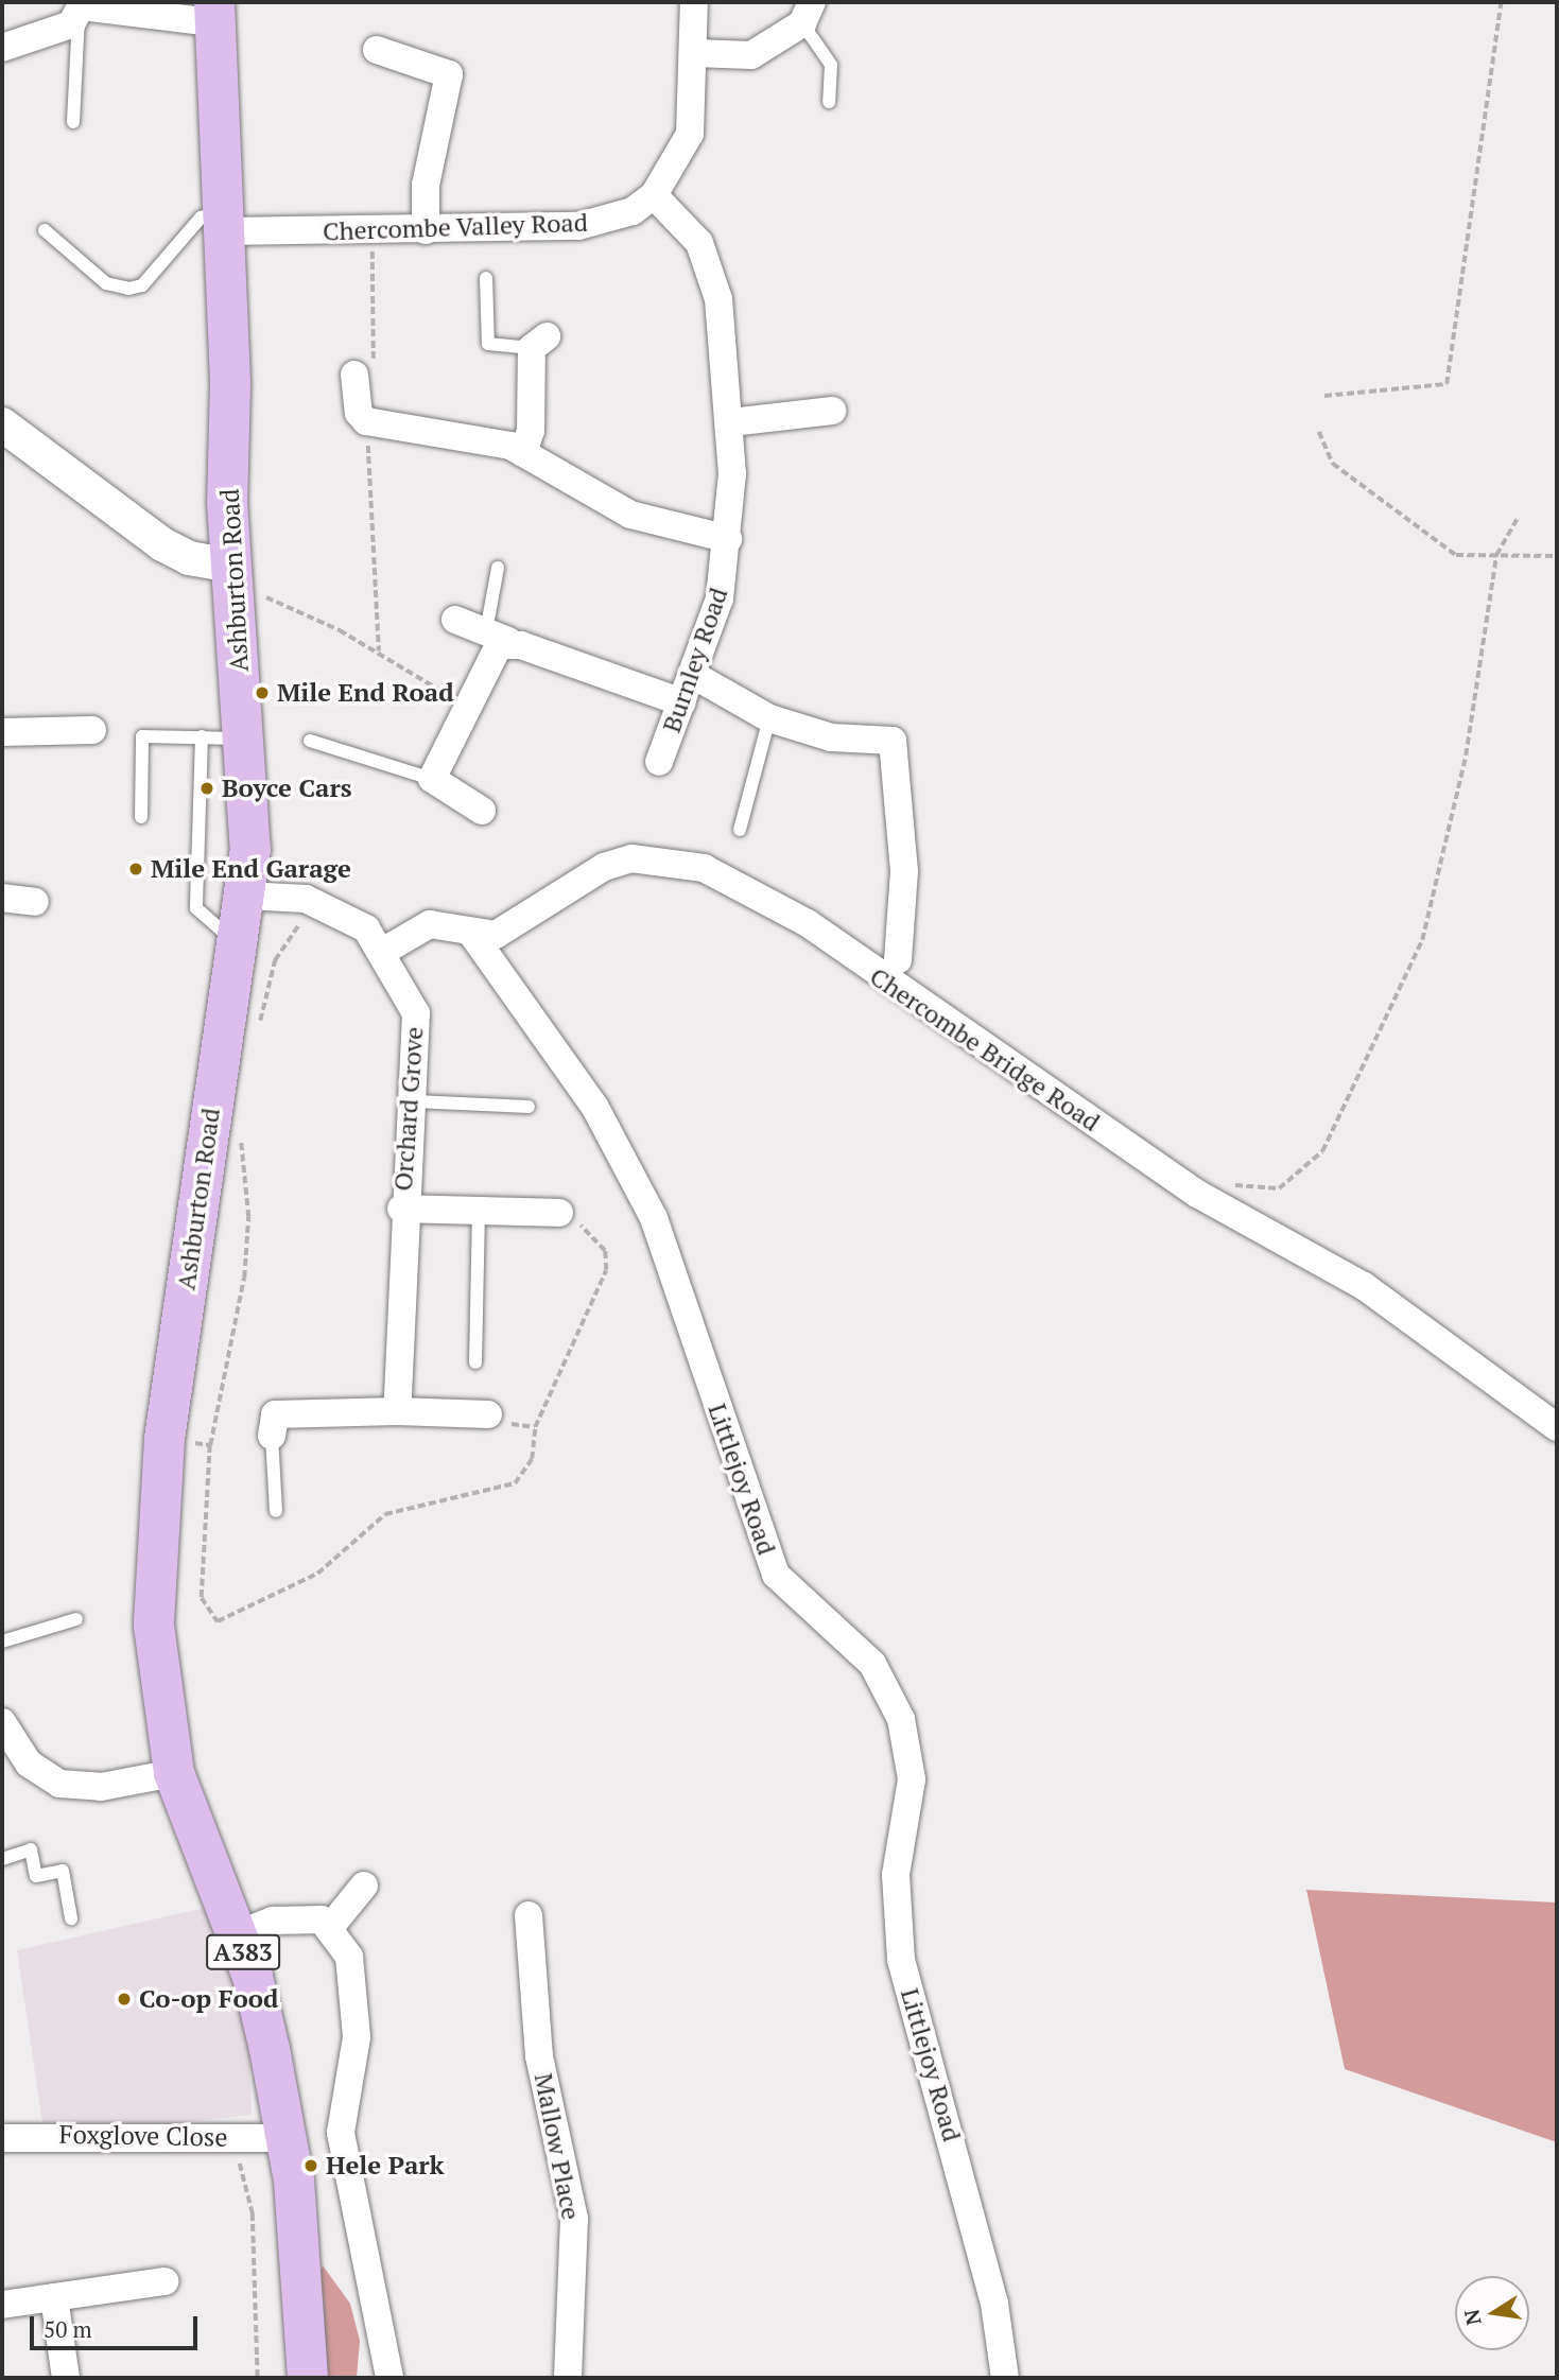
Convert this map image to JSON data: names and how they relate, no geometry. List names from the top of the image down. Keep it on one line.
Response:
{"streets":{"main road":["Ashburton Road","A383"],"street":["Chercombe Valley Road","Burnley Road","Chercombe Bridge Road","Orchard Grove","Littlejoy Road","Foxglove Close","Mallow Place"]},"crossings":[["Chercombe Valley Road","Ashburton Road"],["Chercombe Valley Road","Burnley Road"],["Ashburton Road","Orchard Grove"],["Ashburton Road","Foxglove Close"],["Chercombe Bridge Road","Orchard Grove"],["Chercombe Bridge Road","Littlejoy Road"]],"places":["Mile End Road","Boyce Cars","Mile End Garage","Co-op Food","Hele Park"],"scale_bar":"50 m","north":"left"}
